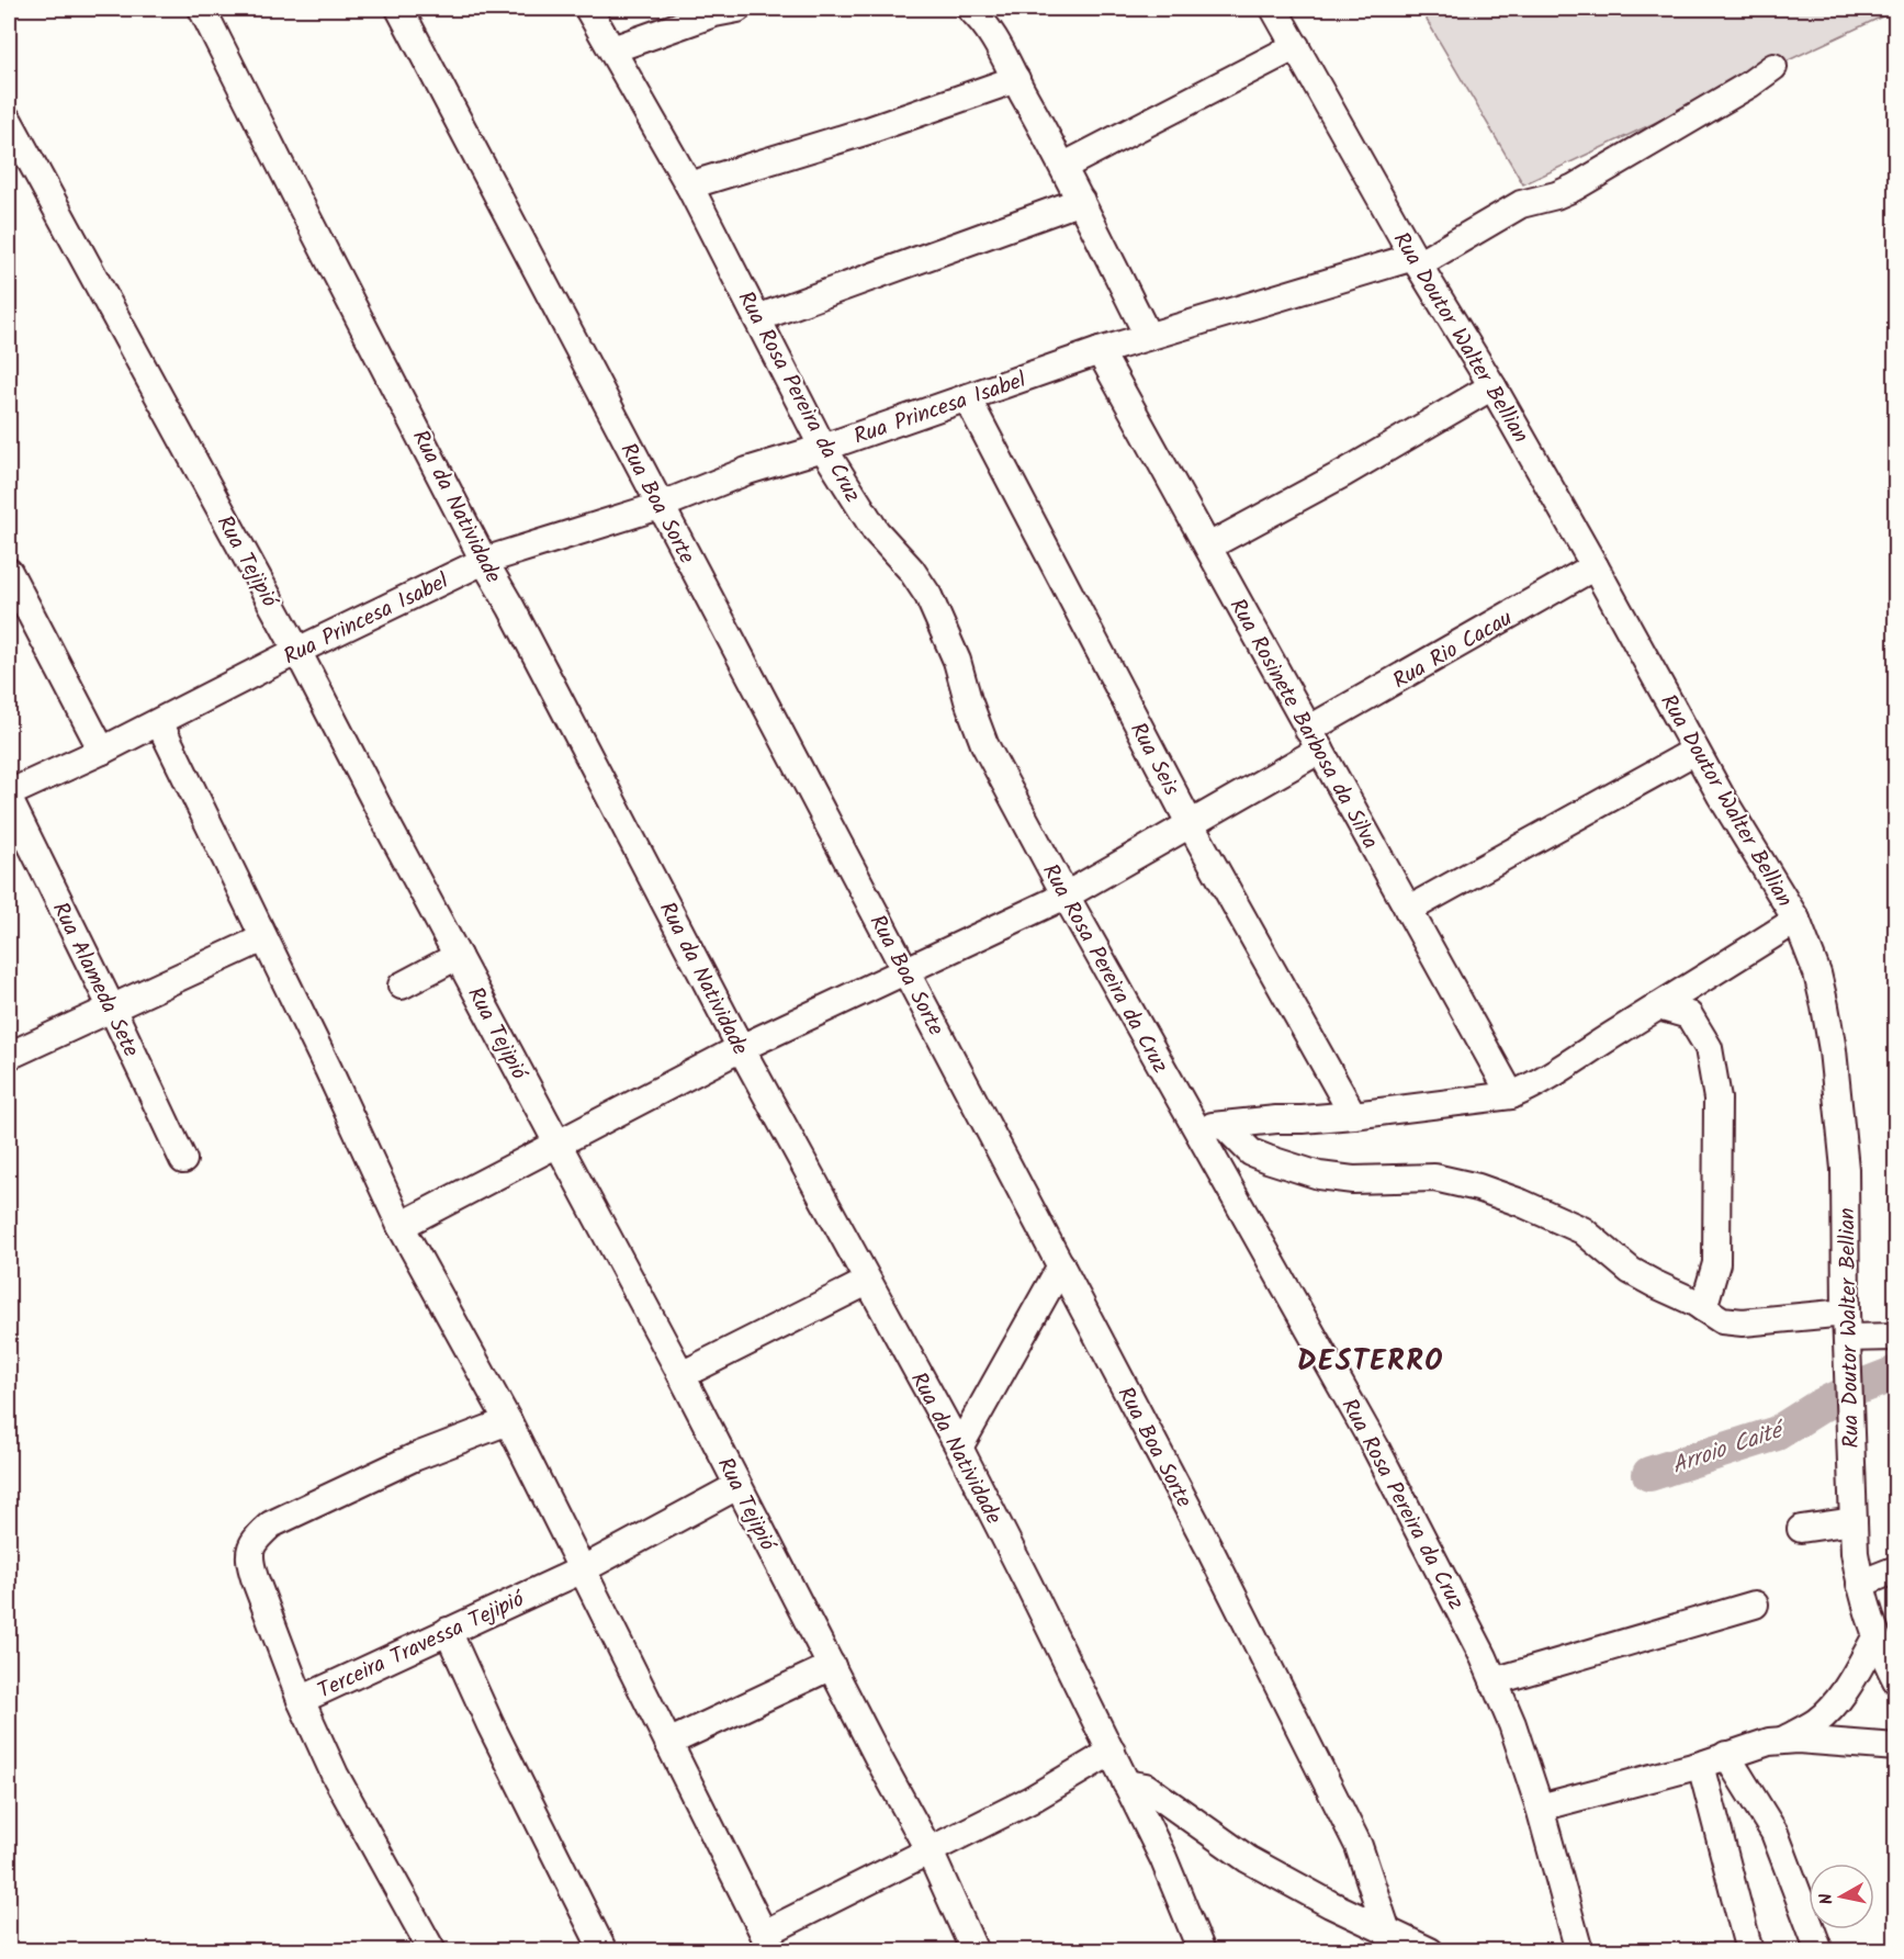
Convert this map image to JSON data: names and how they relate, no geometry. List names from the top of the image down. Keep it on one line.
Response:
{"streets":{"street":["Rua Doutor Walter Bellian","Rua Rosa Pereira da Cruz","Rua Princesa Isabel","Rua Boa Sorte","Rua da Natividade","Rua Tejipió","Rua Rio Cacau","Rua Rosinete Barbosa da Silva","Rua Seis","Rua Alameda Sete","Terceira Travessa Tejipió"]},"crossings":[["Rua Doutor Walter Bellian","Rua Princesa Isabel"],["Rua Doutor Walter Bellian","Rua Rio Cacau"],["Rua Rosa Pereira da Cruz","Rua Princesa Isabel"],["Rua Rosa Pereira da Cruz","Rua Rio Cacau"],["Rua Princesa Isabel","Rua Boa Sorte"],["Rua Princesa Isabel","Rua da Natividade"],["Rua Princesa Isabel","Rua Tejipió"],["Rua Princesa Isabel","Rua Rosinete Barbosa da Silva"],["Rua Princesa Isabel","Rua Seis"],["Rua Boa Sorte","Rua Rio Cacau"],["Rua da Natividade","Rua Rio Cacau"],["Rua Tejipió","Rua Rio Cacau"],["Rua Tejipió","Terceira Travessa Tejipió"],["Rua Rio Cacau","Rua Rosinete Barbosa da Silva"],["Rua Rio Cacau","Rua Seis"]],"districts":["DESTERRO"],"water":["Arroio Caité"],"north":"left"}
